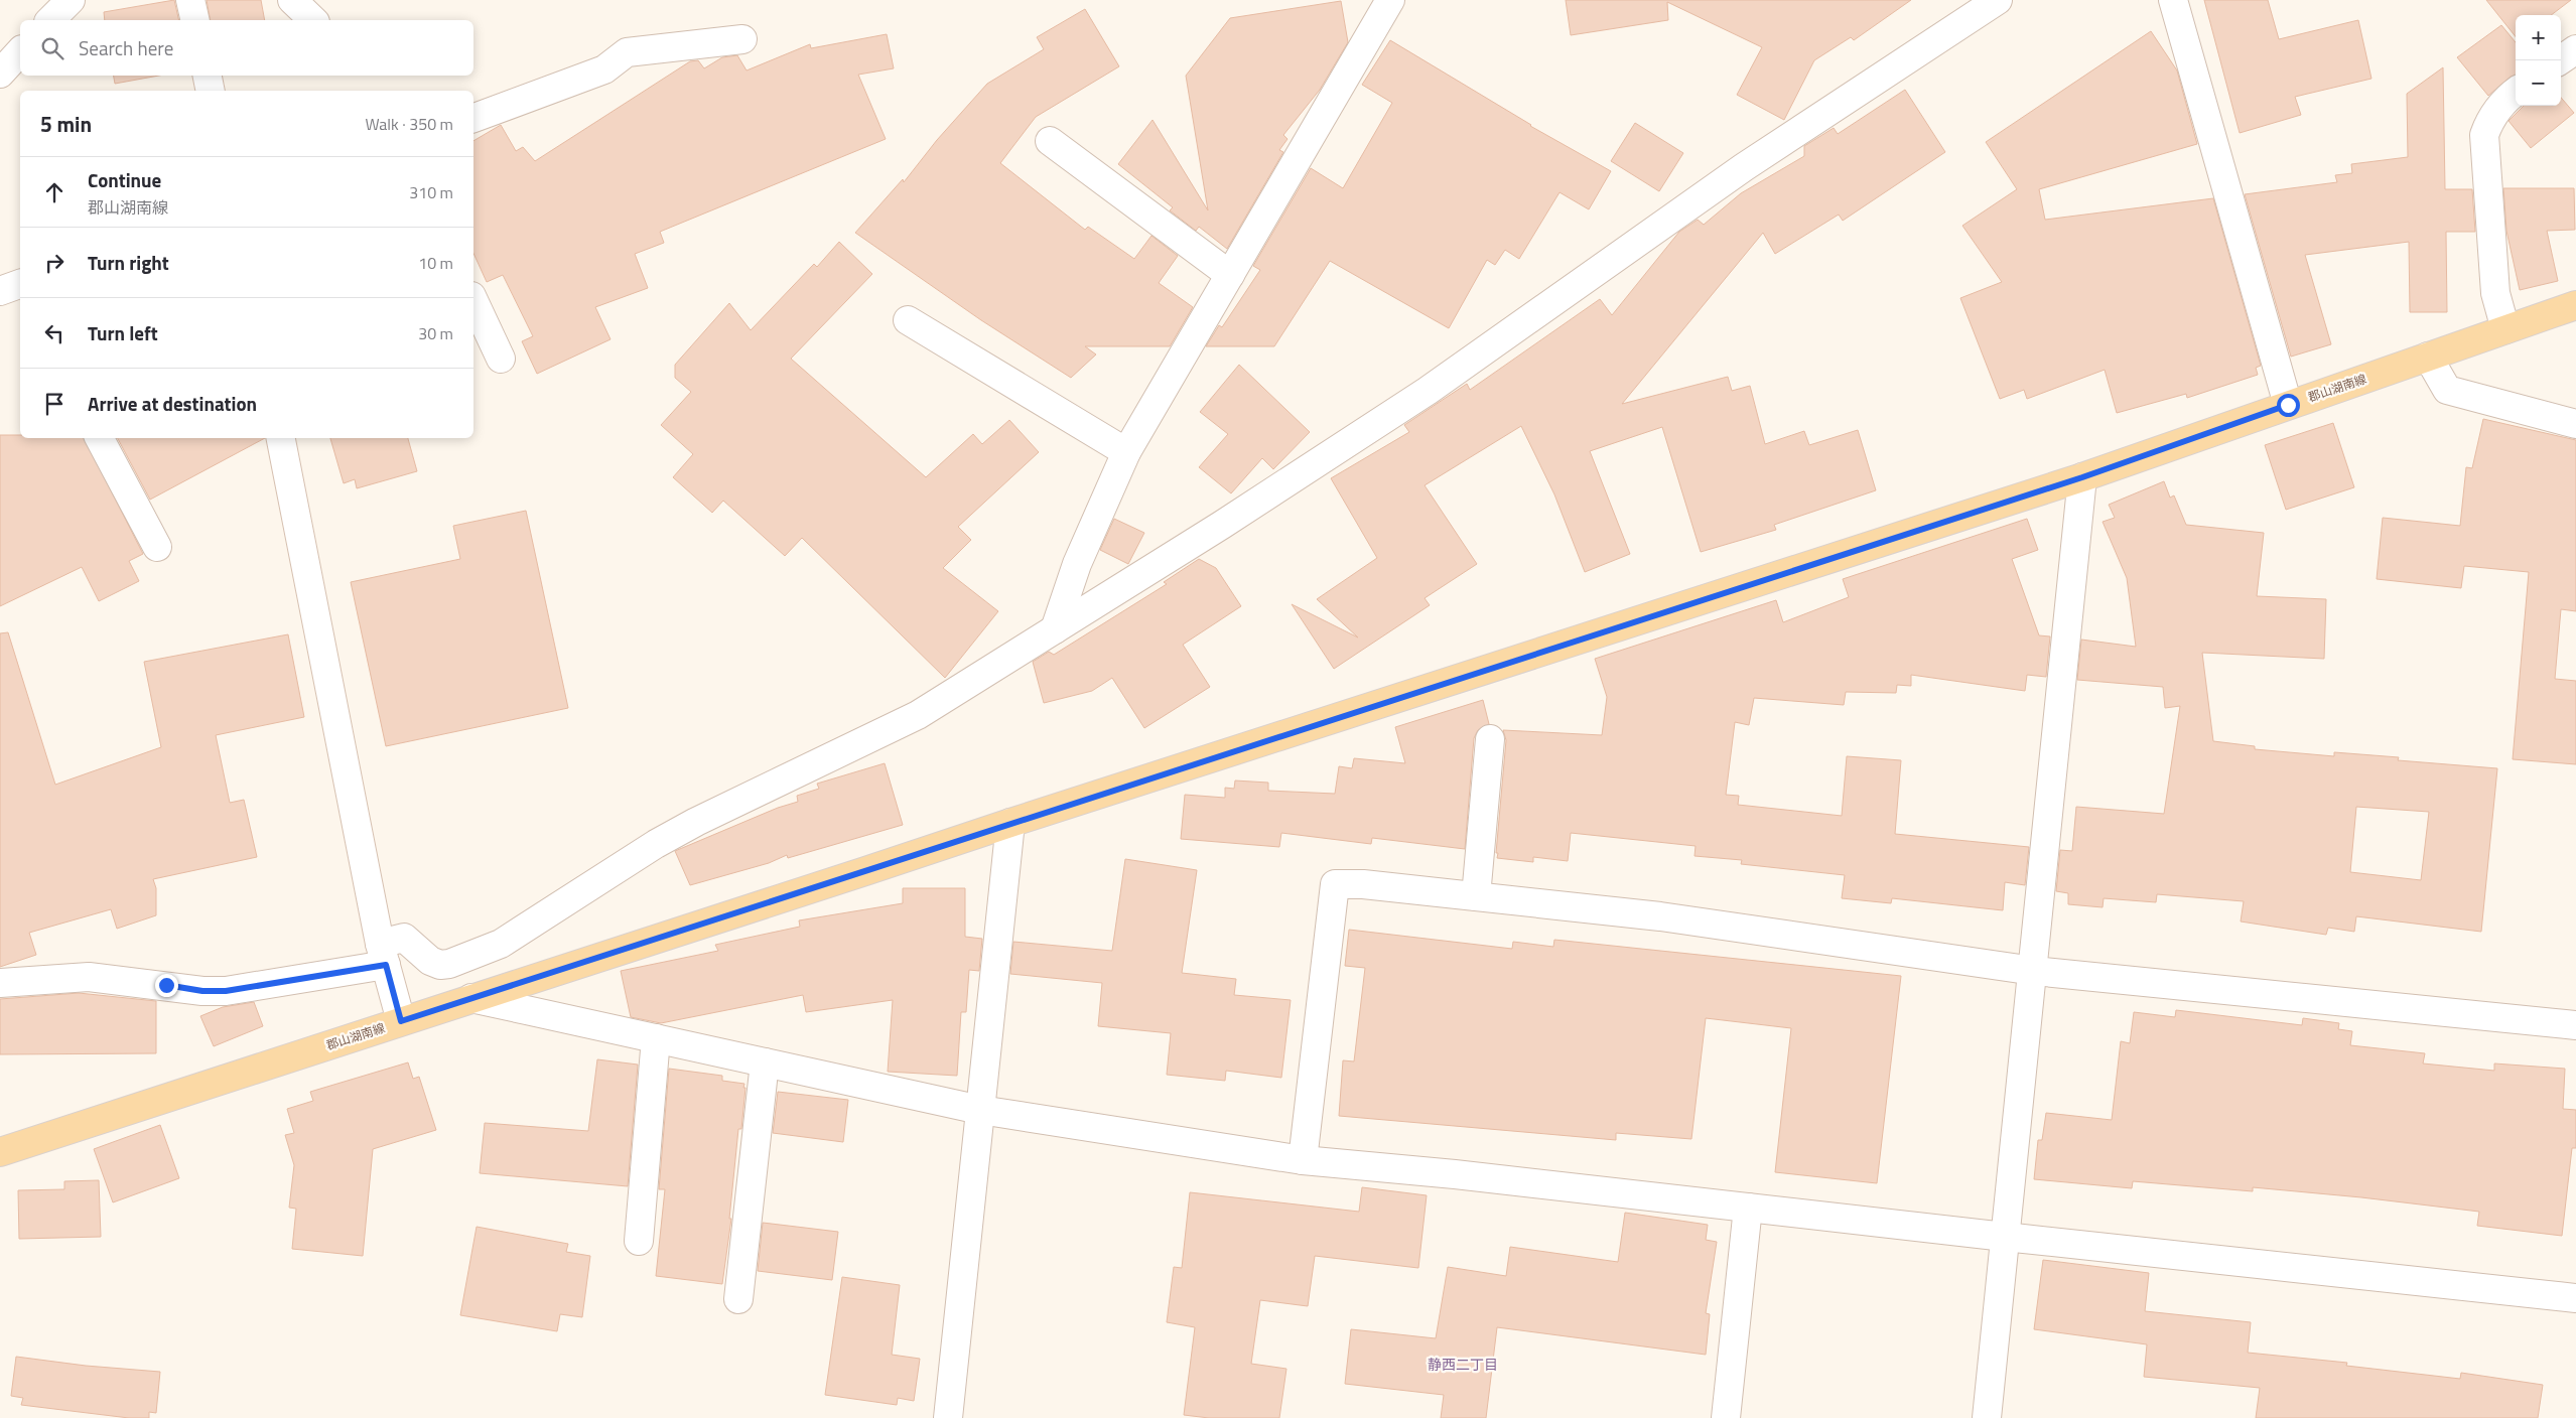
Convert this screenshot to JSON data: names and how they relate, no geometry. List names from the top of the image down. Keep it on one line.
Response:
{"streets":{"main road":["郡山湖南線"]},"districts":["静西二丁目"],"page":{"map_buttons":["+","−"],"search":"Search here","heading":["5 min","Walk · 350 m"],"list":[["Continue","郡山湖南線","310 m"],["Turn right","10 m"],["Turn left","30 m"],"Arrive at destination"]}}
